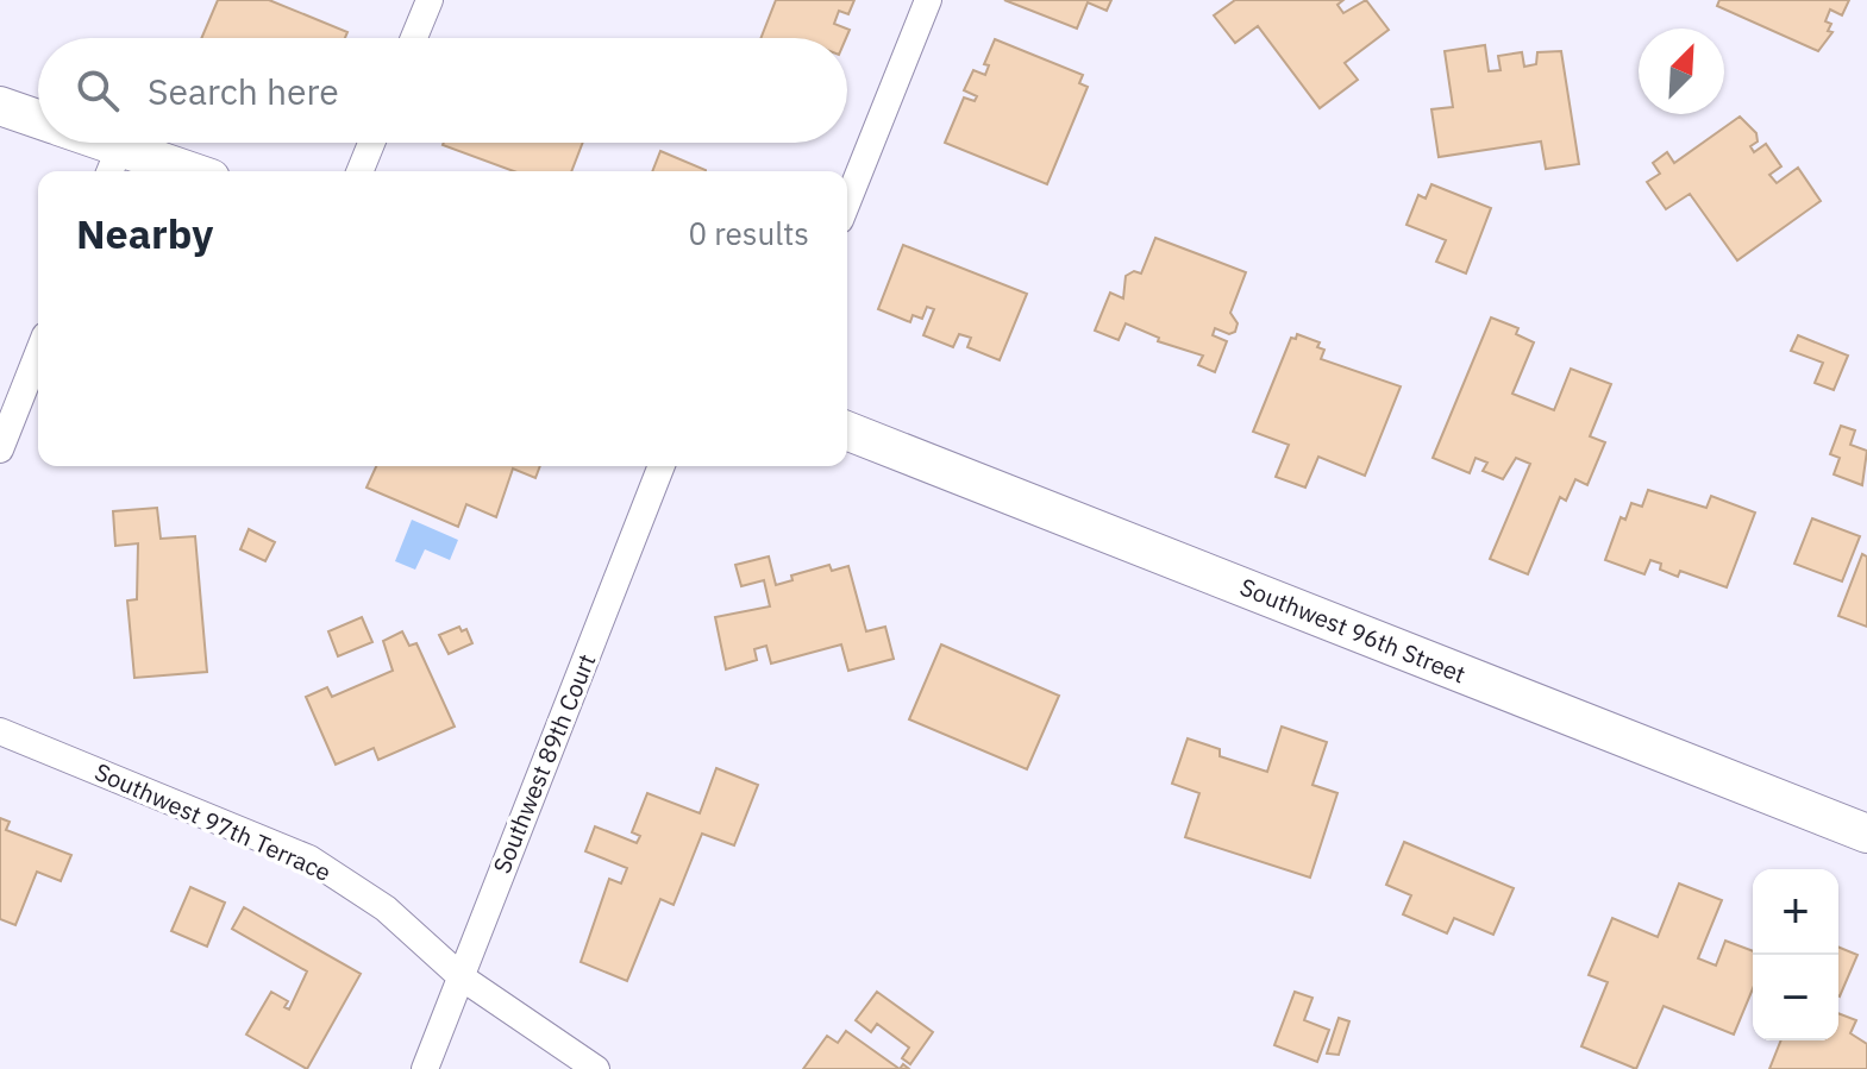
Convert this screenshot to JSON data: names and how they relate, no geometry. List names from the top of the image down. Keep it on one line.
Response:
{"streets":{"street":["Southwest 96th Street","Southwest 89th Court","Southwest 97th Terrace"]},"crossings":[["Southwest 89th Court","Southwest 97th Terrace"]],"north":"top right","page":{"search":"Search here","heading":["Nearby","0 results"],"map_buttons":["+","−"]}}
